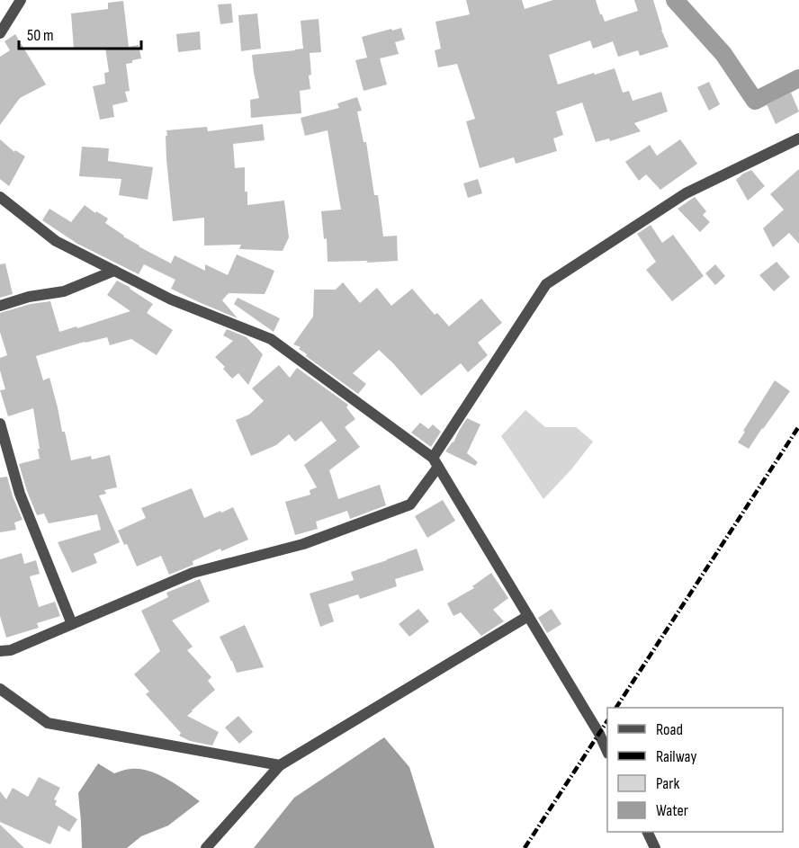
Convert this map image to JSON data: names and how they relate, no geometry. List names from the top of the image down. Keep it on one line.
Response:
{"legend":["Road","Railway","Park","Water"],"scale_bar":"50 m"}
